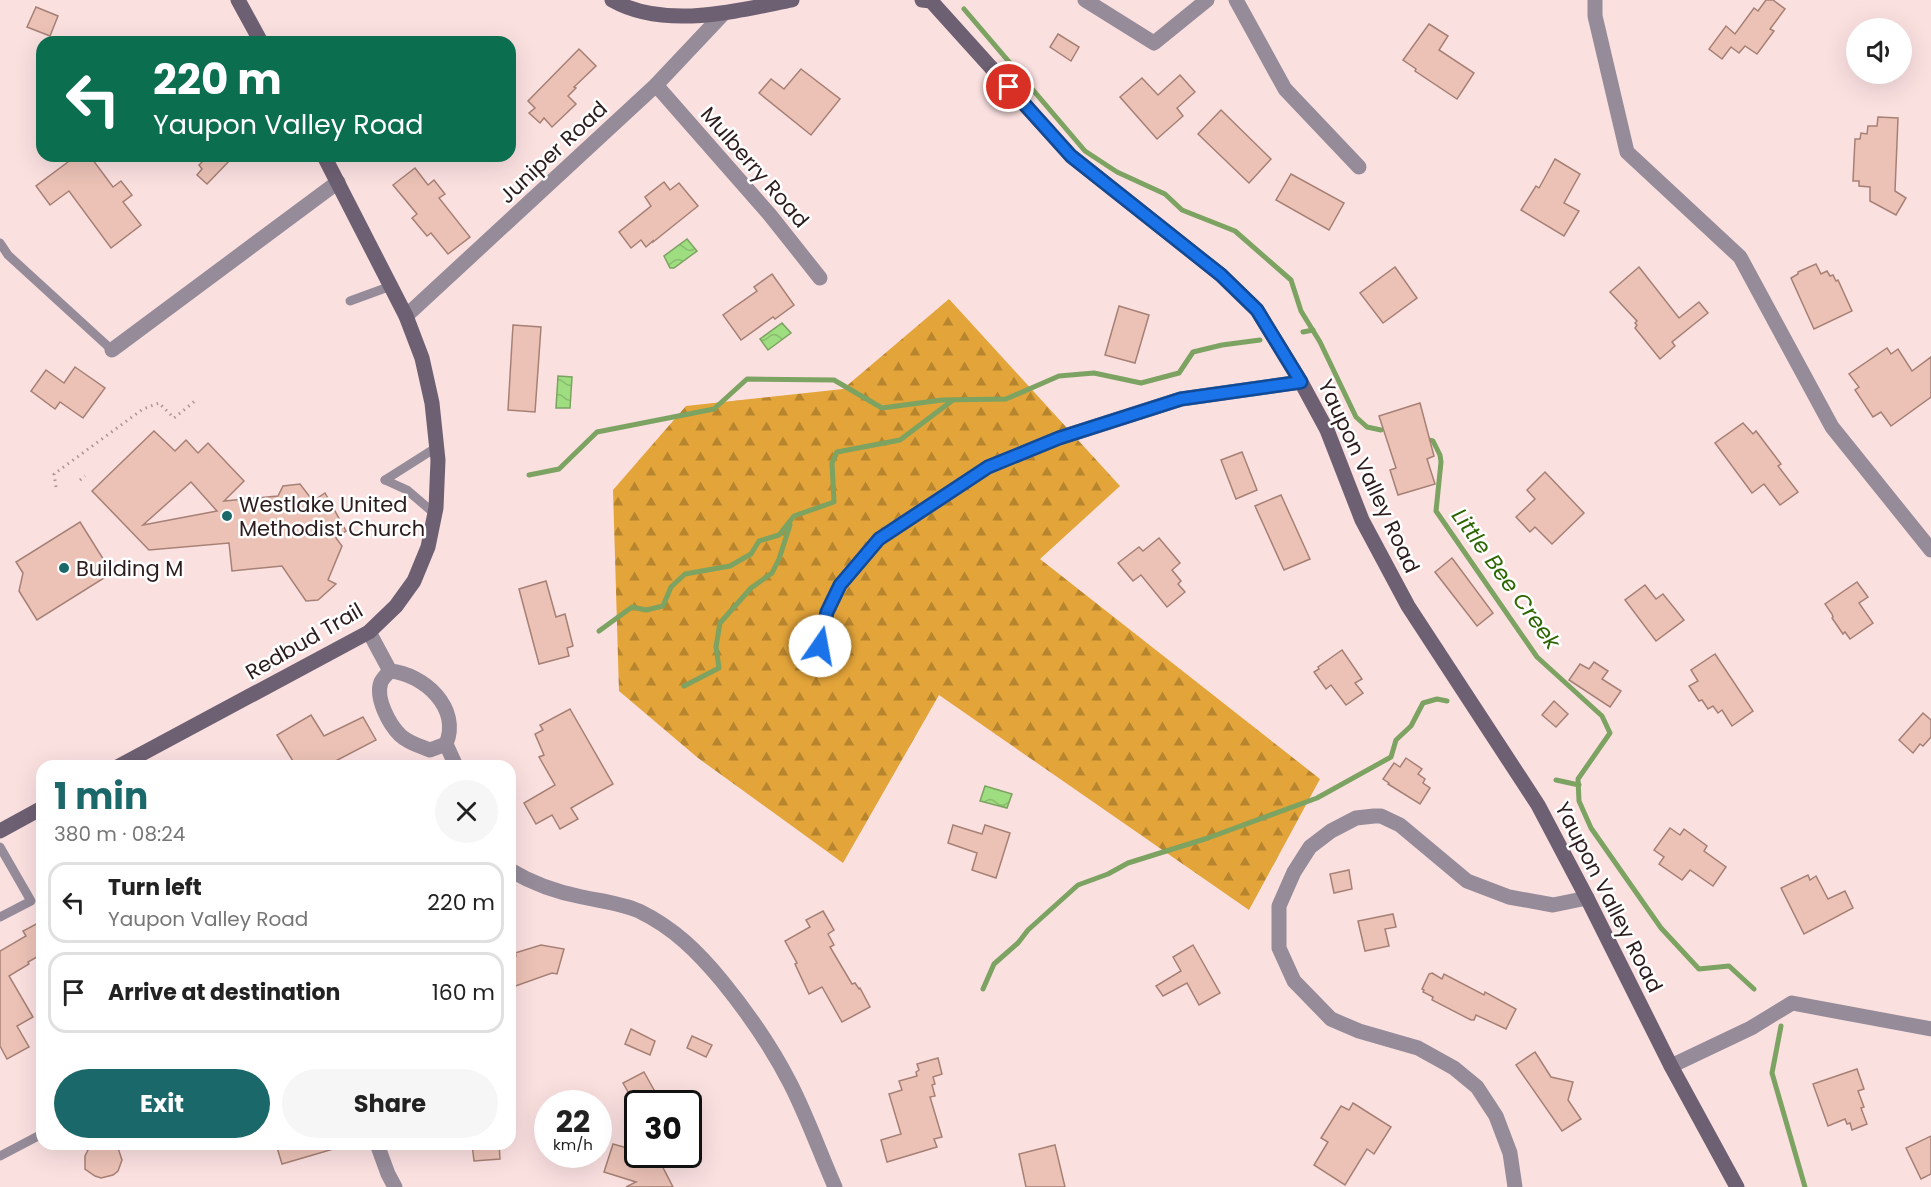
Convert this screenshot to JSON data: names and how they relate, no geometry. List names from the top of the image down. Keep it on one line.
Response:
{"streets":{"street":["Juniper Road","Mulberry Road","Yaupon Valley Road","Redbud Trail"]},"crossings":[["Juniper Road","Mulberry Road"],["Juniper Road","Redbud Trail"]],"water":["Little Bee Creek"],"places":["Westlake United Methodist Church","Building M"],"page":{"turn":["220 m","Yaupon Valley Road"],"heading":["1 min","380 m · 08:24"],"list":[{"name":"Turn left","note":"Yaupon Valley Road","value":"220 m"},{"name":"Arrive at destination","value":"160 m"}],"buttons":["Exit","Share"],"speed":"22 km/h","limit":"30"}}
